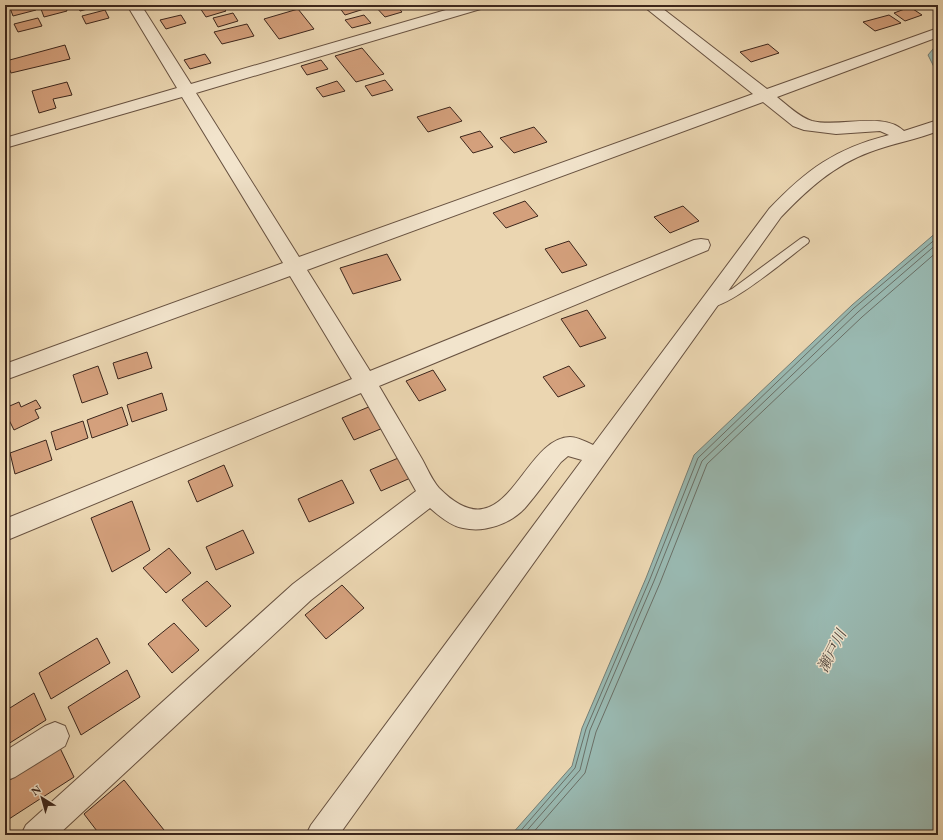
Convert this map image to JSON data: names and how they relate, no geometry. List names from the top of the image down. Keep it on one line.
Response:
{"water":["瀬戸川"],"north":"top left"}
